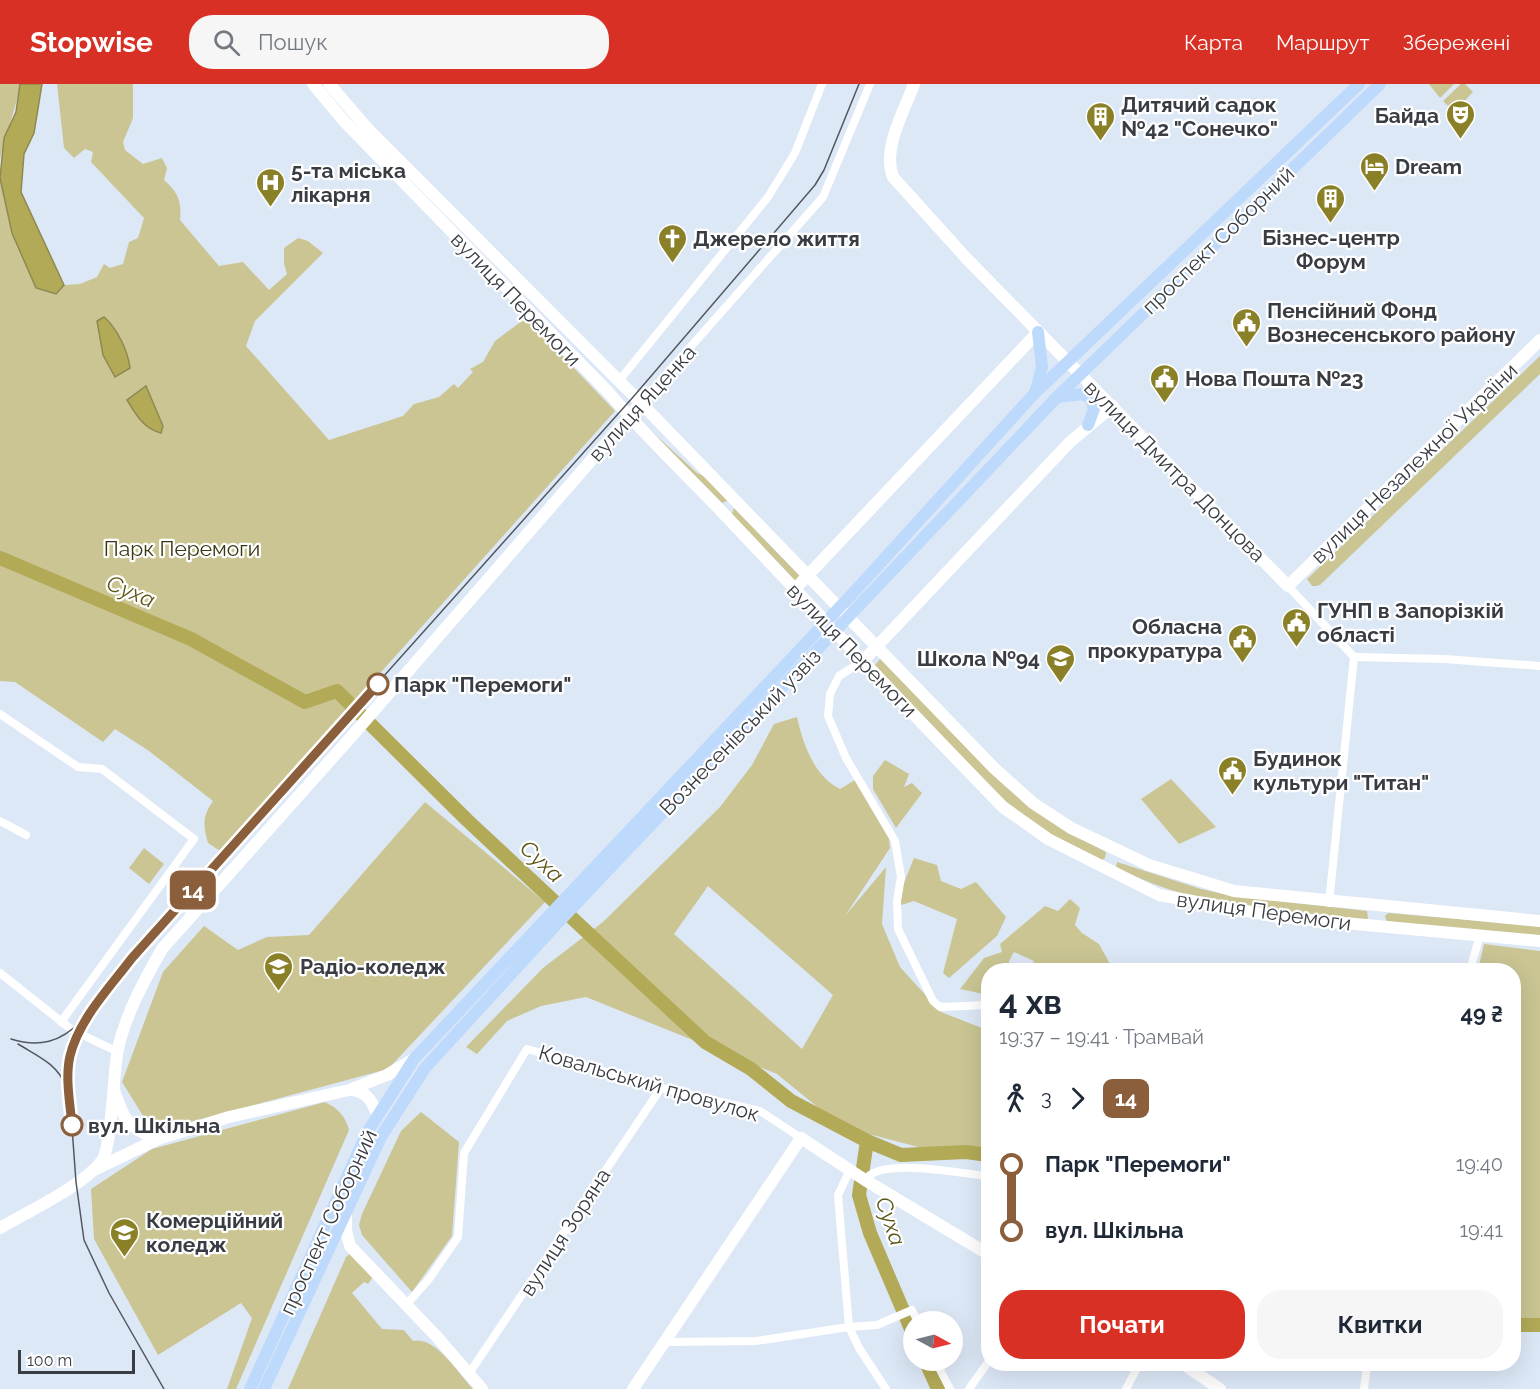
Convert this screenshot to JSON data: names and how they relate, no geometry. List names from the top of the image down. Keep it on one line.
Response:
{"streets":{"main road":["проспект Соборний","вулиця Перемоги","вулиця Яценка","вулиця Незалежної України","вулиця Дмитра Донцова","Вознесенівський узвіз"],"street":["Ковальський провулок","вулиця Зоряна"]},"crossings":[["проспект Соборний","вулиця Дмитра Донцова"],["проспект Соборний","Вознесенівський узвіз"],["вулиця Перемоги","вулиця Яценка"],["вулиця Незалежної України","вулиця Дмитра Донцова"],["Ковальський провулок","вулиця Зоряна"]],"water":["Суха"],"parks":["Парк Перемоги"],"places":{"theatre":["Байда"],"building":["Дитячий садок №42 \"Сонечко\"","Бізнес-центр Форум"],"hotel":["Dream"],"hospital":["5-та міська лікарня"],"church":["Джерело життя"],"public building":["Пенсійний Фонд Вознесенського району","Нова Пошта №23","ГУНП в Запорізкій області","Обласна прокуратура","Будинок культури \"Титан\""],"school or university":["Школа №94","Радіо-коледж","Комерційний коледж"],"other":["Парк \"Перемоги\"","вул. Шкільна"]},"lines":["tram line 14"],"scale_bar":"100 m","north":"right","page":{"header":"Stopwise","search":"Пошук","nav":["Карта","Маршрут","Збережені"],"on_map":"14","heading":["4 хв","19:37 – 19:41 · Трамвай","49 ₴"],"legs":["3","14"],"list":[{"name":"Парк \"Перемоги\"","value":"19:40"},{"name":"вул. Шкільна","value":"19:41"}],"buttons":["Почати","Квитки"],"scale":"100 m"}}
